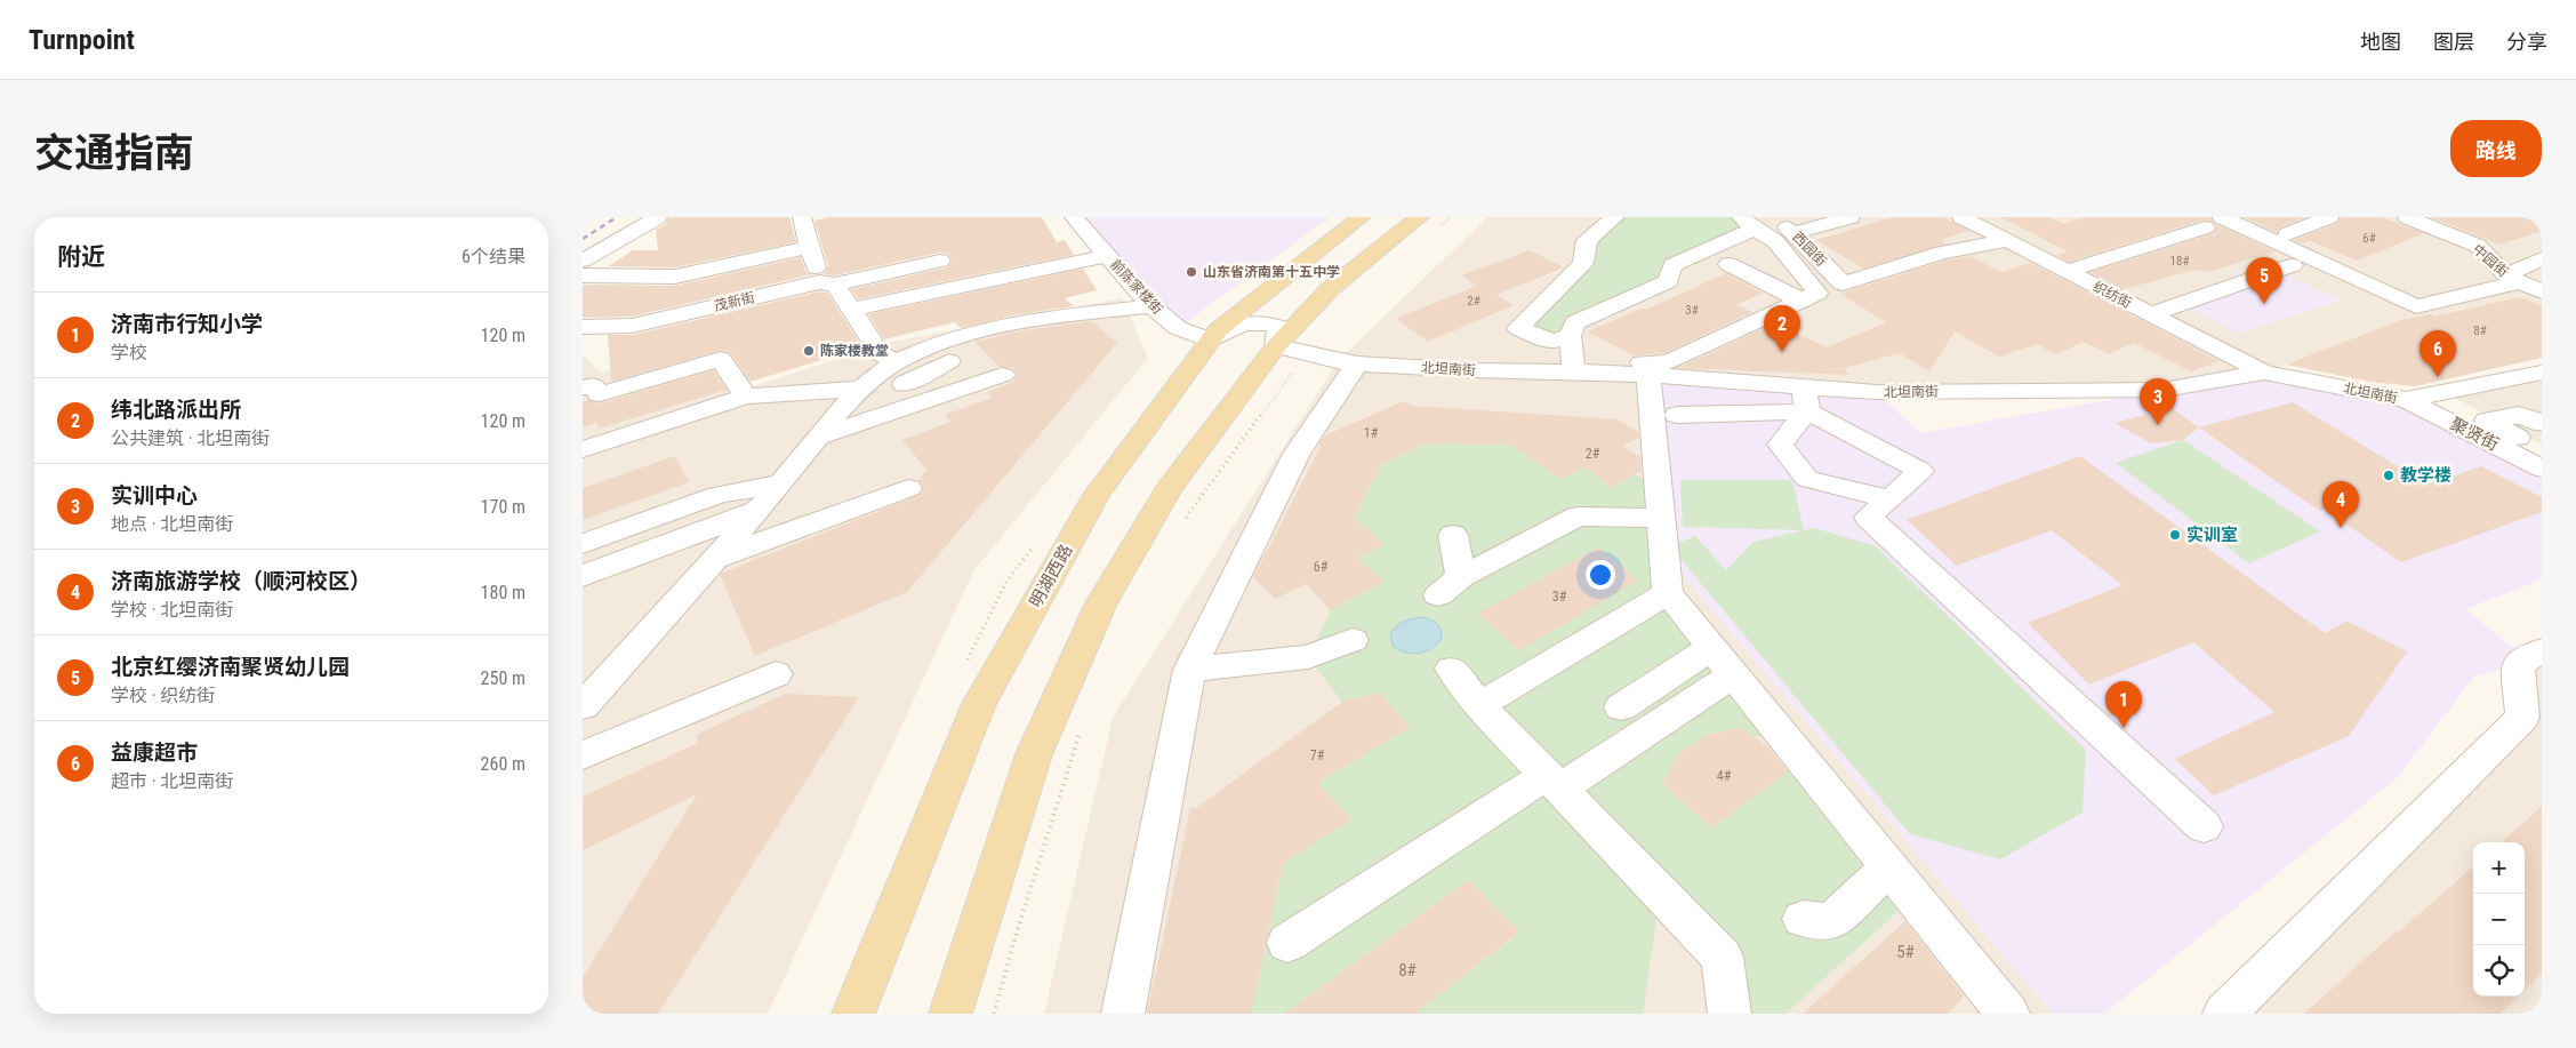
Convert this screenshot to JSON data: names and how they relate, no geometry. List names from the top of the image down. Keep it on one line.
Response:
{"streets":{"main road":["明湖西路"],"street":["西园街","中园街","前陈家楼街","织纺街","茂新街","北坦南街","聚贤街"]},"crossings":[["西园街","织纺街"],["前陈家楼街","明湖西路"],["织纺街","北坦南街"],["北坦南街","聚贤街"]],"places":["山东省济南第十五中学","陈家楼教堂","教学楼","实训室"],"house_numbers":["6#","18#","2#","3#","8#","1#","2#","6#","3#","7#","4#","5#","8#"],"page":{"header":"Turnpoint","nav":["地图","图层","分享"],"title":"交通指南","buttons":"路线","heading":["附近","6个结果"],"pins":["5","2","6","3","4","1"],"list":[{"mark":"1","name":"济南市行知小学","note":"学校","value":"120 m"},{"mark":"2","name":"纬北路派出所","note":"公共建筑 · 北坦南街","value":"120 m"},{"mark":"3","name":"实训中心","note":"地点 · 北坦南街","value":"170 m"},{"mark":"4","name":"济南旅游学校（顺河校区）","note":"学校 · 北坦南街","value":"180 m"},{"mark":"5","name":"北京红缨济南聚贤幼儿园","note":"学校 · 织纺街","value":"250 m"},{"mark":"6","name":"益康超市","note":"超市 · 北坦南街","value":"260 m"}],"map_buttons":["+","−"]}}
